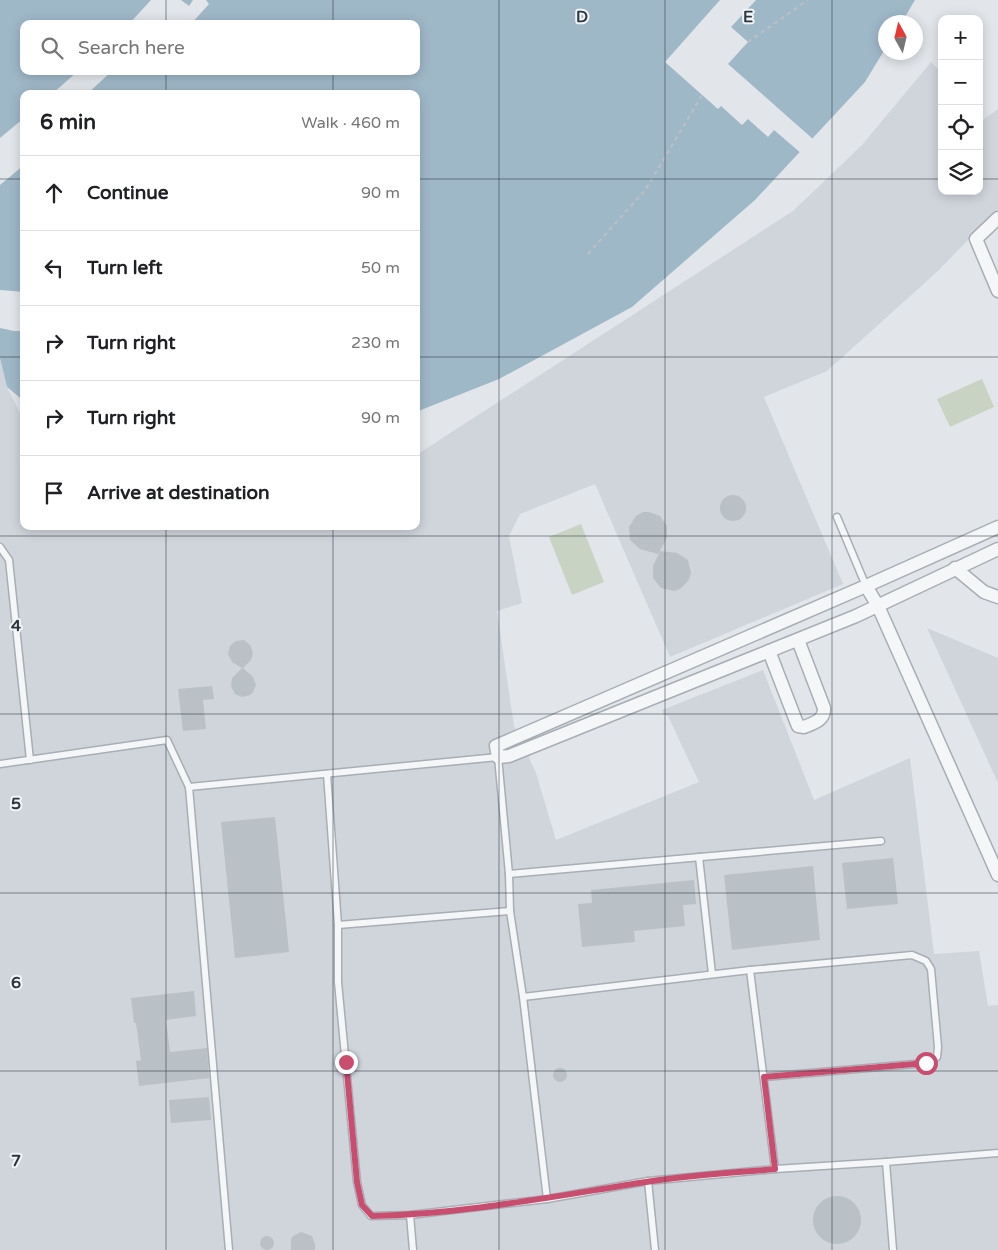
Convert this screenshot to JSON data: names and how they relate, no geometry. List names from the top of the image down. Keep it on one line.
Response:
{"north":"top","page":{"map_buttons":["+","−"],"search":"Search here","heading":["6 min","Walk · 460 m"],"list":[["Continue","90 m"],["Turn left","50 m"],["Turn right","230 m"],["Turn right","90 m"],"Arrive at destination"]},"grid":{"columns":["D","E"],"rows":["4","5","6","7"]}}
